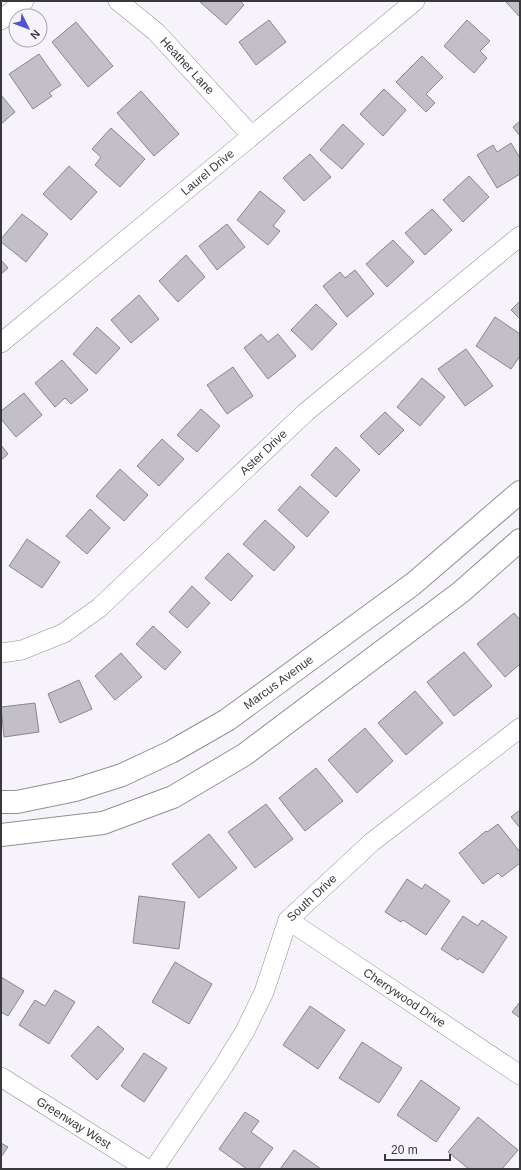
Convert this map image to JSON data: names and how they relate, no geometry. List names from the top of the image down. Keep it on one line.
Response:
{"streets":{"main road":["Marcus Avenue"],"street":["Heather Lane","Laurel Drive","Aster Drive","South Drive","Cherrywood Drive","Greenway West"]},"crossings":[["Heather Lane","Laurel Drive"],["South Drive","Cherrywood Drive"]],"scale_bar":"20 m","north":"bottom right"}
